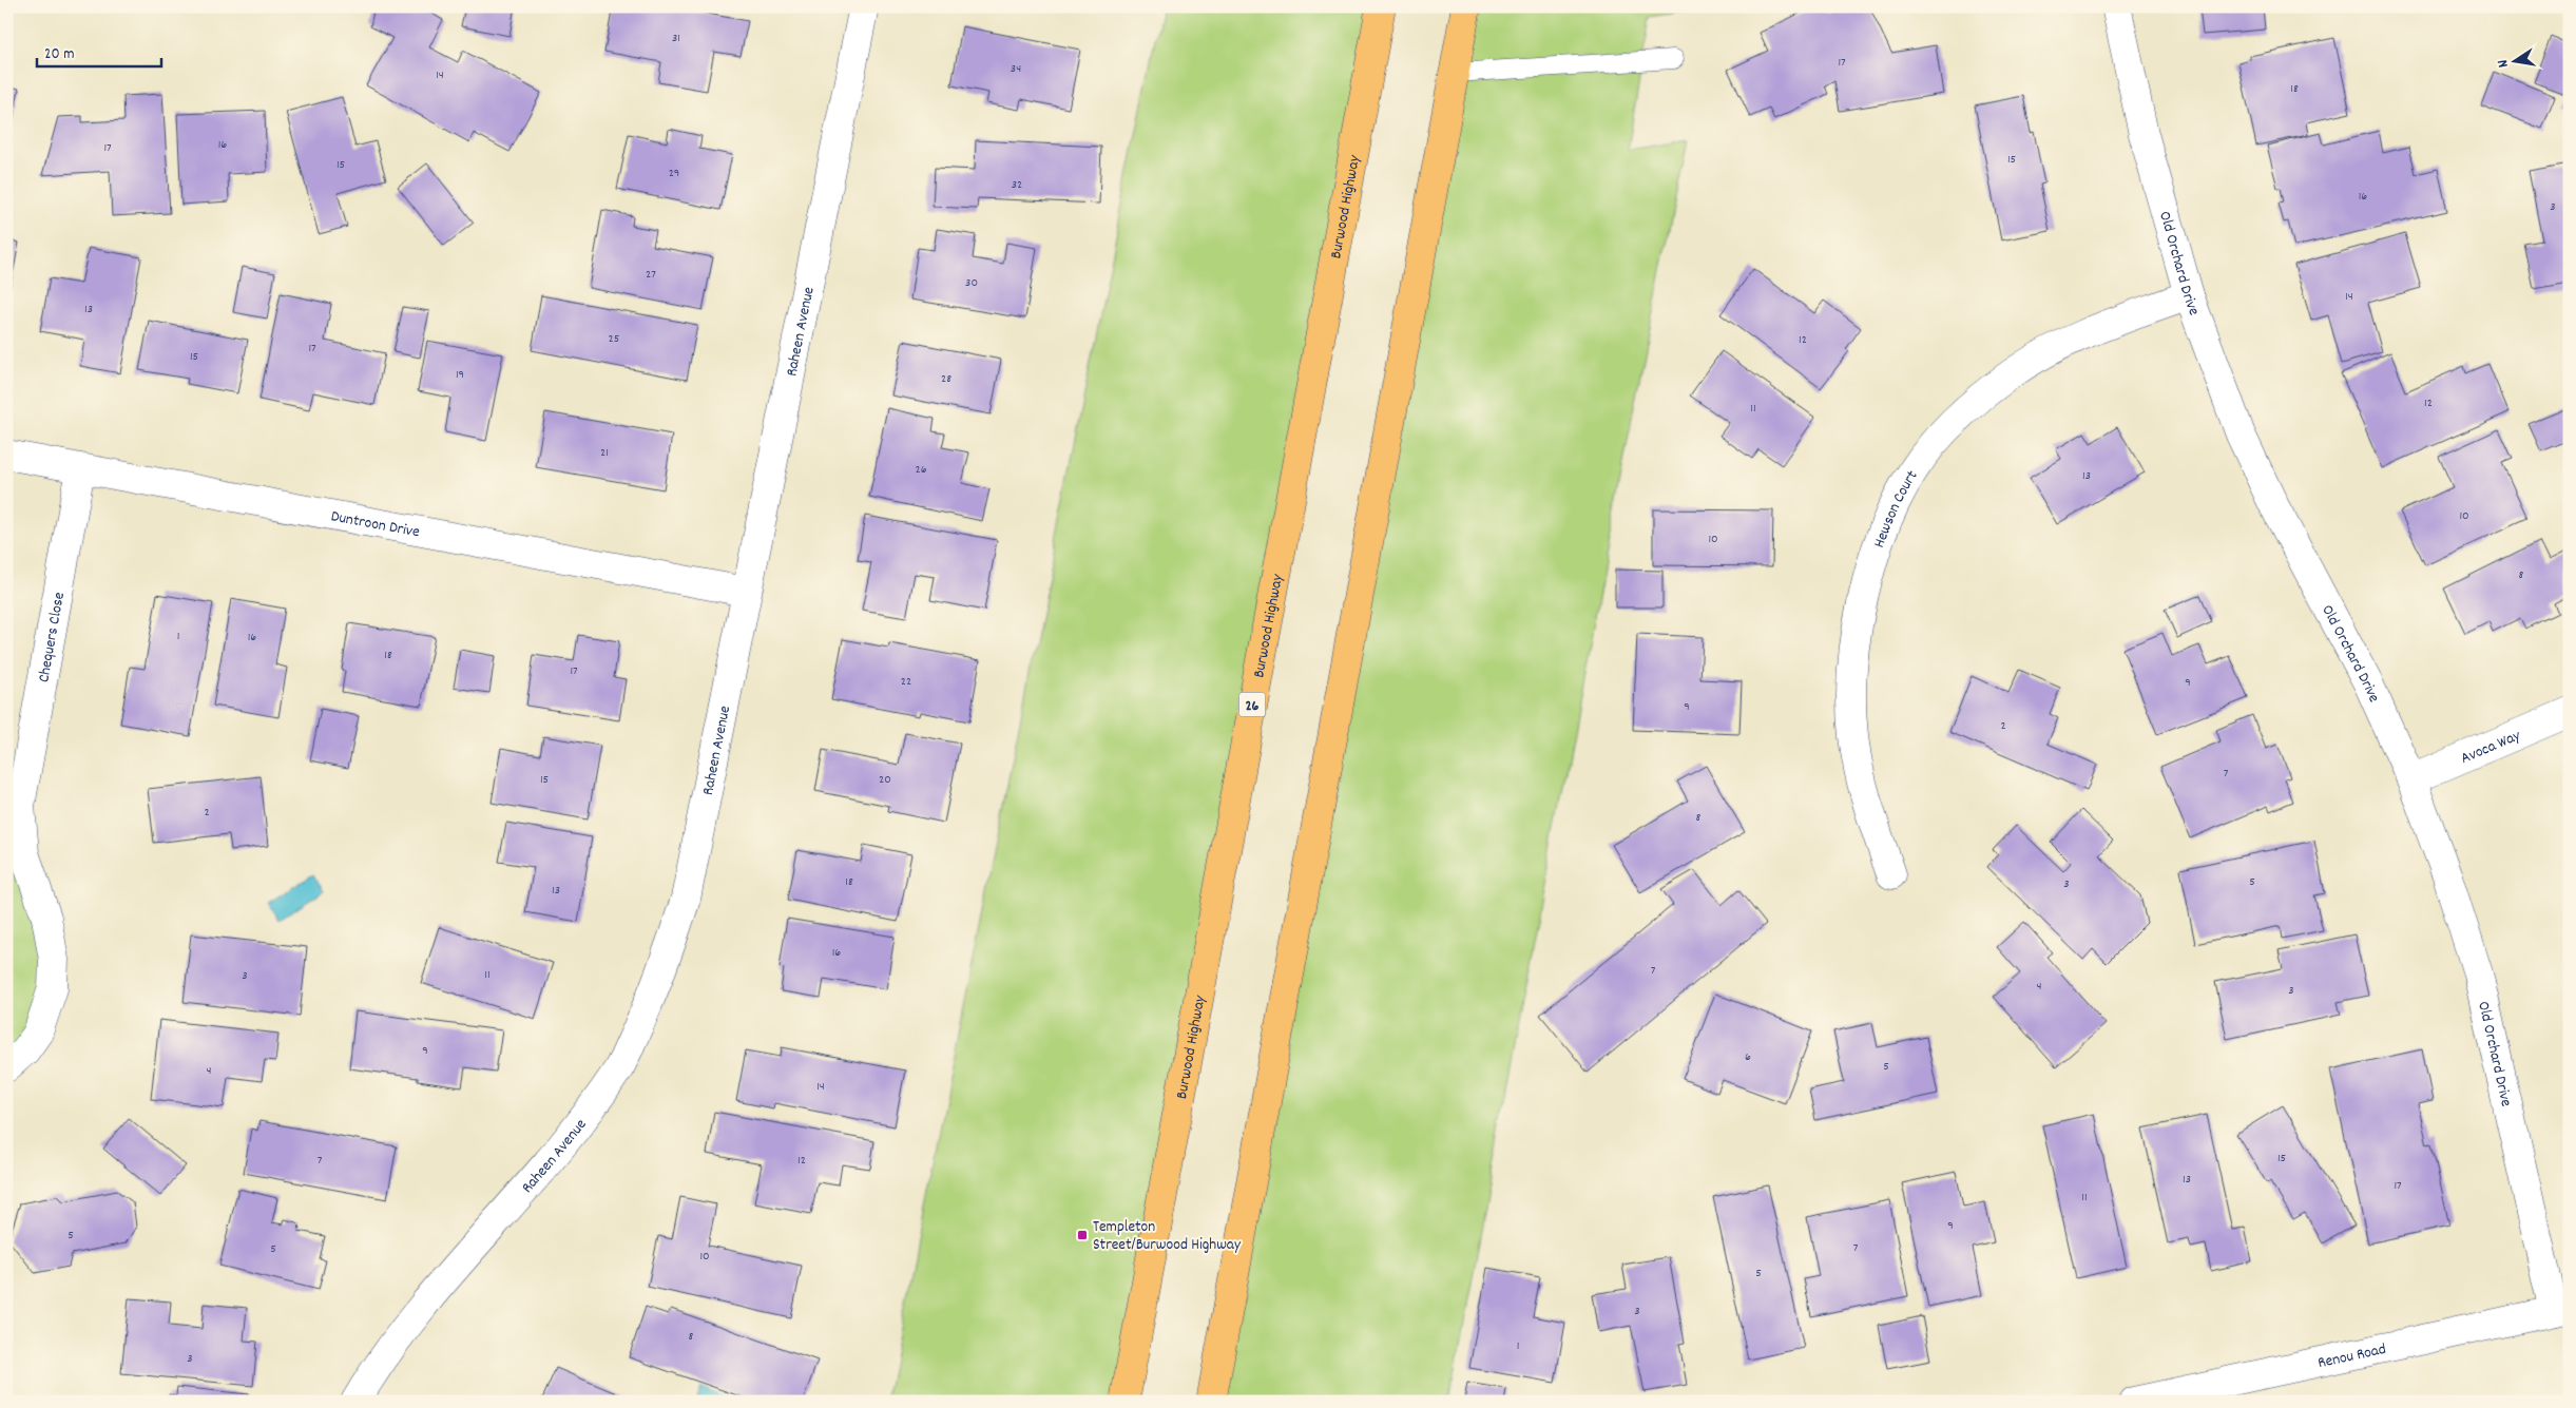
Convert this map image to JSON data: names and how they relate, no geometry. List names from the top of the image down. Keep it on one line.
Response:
{"streets":{"highway":["Burwood Highway","26"],"street":["Old Orchard Drive","Raheen Avenue","Hewson Court","Duntroon Drive","Chequers Close","Avoca Way","Renou Road"]},"crossings":[["Old Orchard Drive","Hewson Court"],["Old Orchard Drive","Avoca Way"],["Old Orchard Drive","Renou Road"],["Raheen Avenue","Duntroon Drive"],["Duntroon Drive","Chequers Close"]],"places":{"transit":["Templeton Street/Burwood Highway"]},"house_numbers":["31","17","34","14","18","16","17","15","15","29","32","16","3","27","30","14","13","25","12","17","15","19","28","12","11","21","26","13","10","10","8","1","16","18","17","22","9","9","2","7","15","20","2","8","18","5","3","13","16","7","11","3","4","3","9","6","5","4","14","15","7","12","13","17","11","9","5","7","5","10","5","3","8","1","3"],"scale_bar":"20 m","north":"left"}
